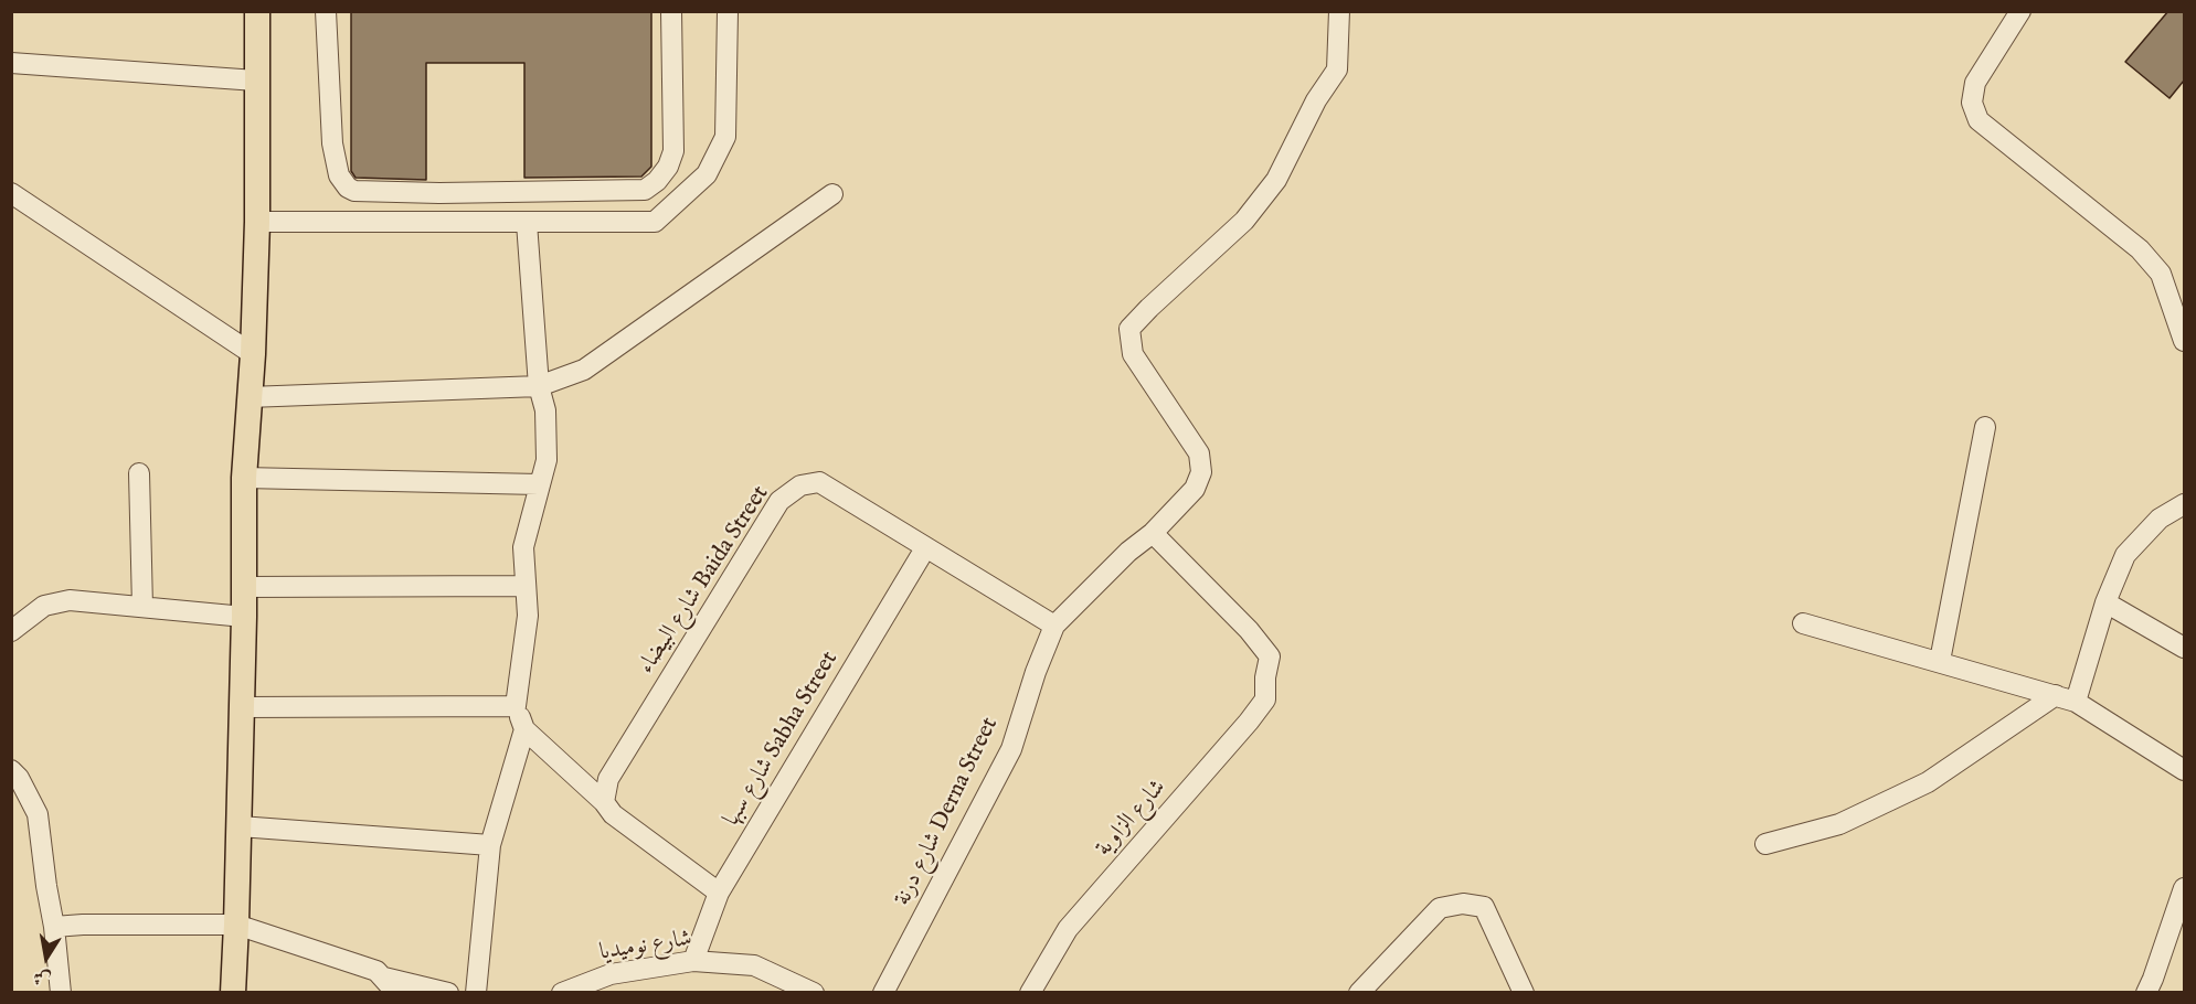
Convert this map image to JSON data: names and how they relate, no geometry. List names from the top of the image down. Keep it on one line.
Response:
{"streets":{"street":["شارع البيضاء Baida Street","شارع سبها Sabha Street","شارع درنة Derna Street","شارع الزاوية","شارع نوميديا"]},"crossings":[["شارع البيضاء Baida Street","شارع سبها Sabha Street"],["شارع البيضاء Baida Street","شارع درنة Derna Street"],["شارع سبها Sabha Street","شارع نوميديا"],["شارع درنة Derna Street","شارع الزاوية"]],"north":"bottom"}
